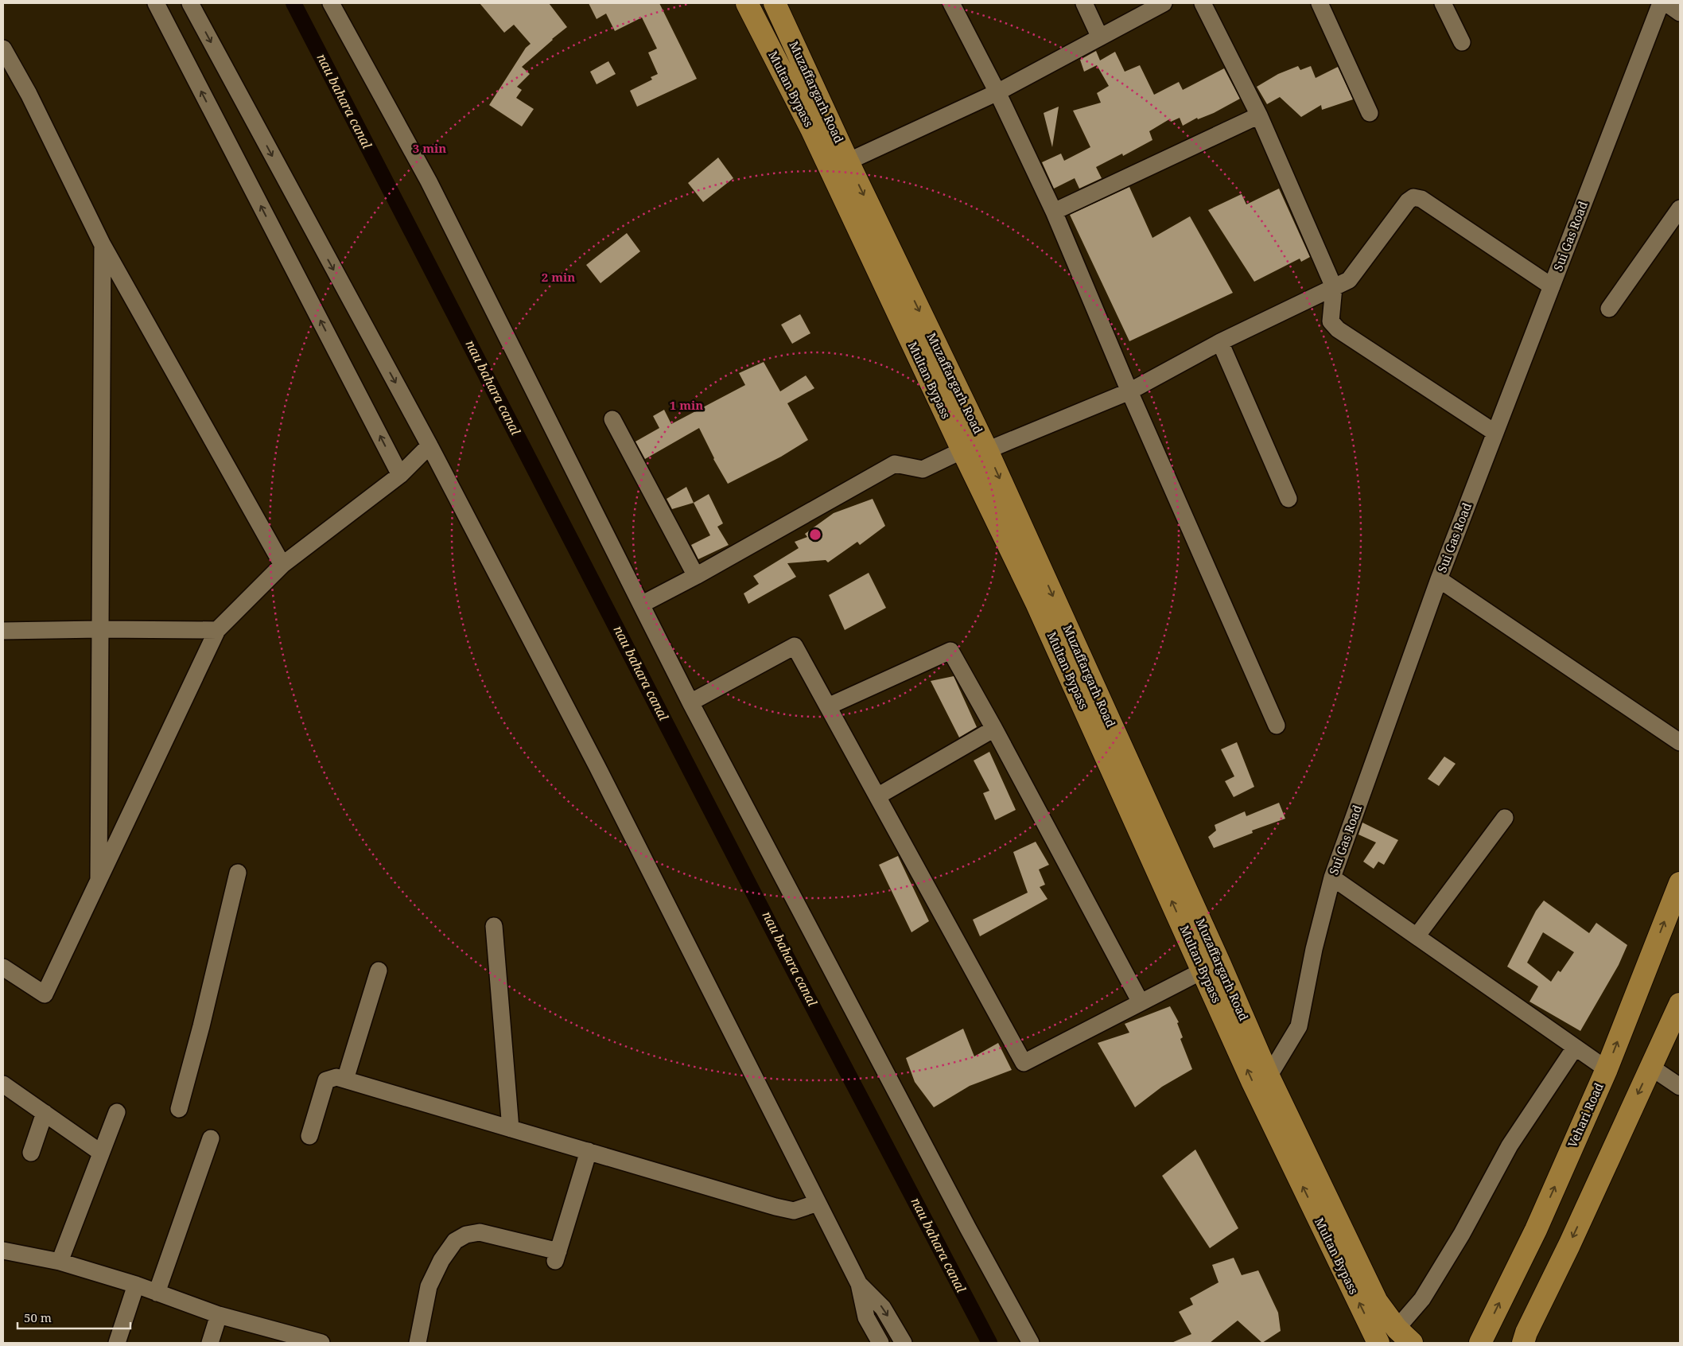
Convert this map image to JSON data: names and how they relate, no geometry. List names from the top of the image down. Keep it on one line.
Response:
{"streets":{"main road":["Multan Bypass","Muzaffargarh Road","Vehari Road"],"street":["Sui Gas Road"]},"crossings":[["Multan Bypass","Muzaffargarh Road"],["Muzaffargarh Road","Sui Gas Road"]],"one_way":["Multan Bypass","Muzaffargarh Road"],"water":["nau bahara canal"],"scale_bar":"50 m","rings":["3 min","2 min","1 min"]}
